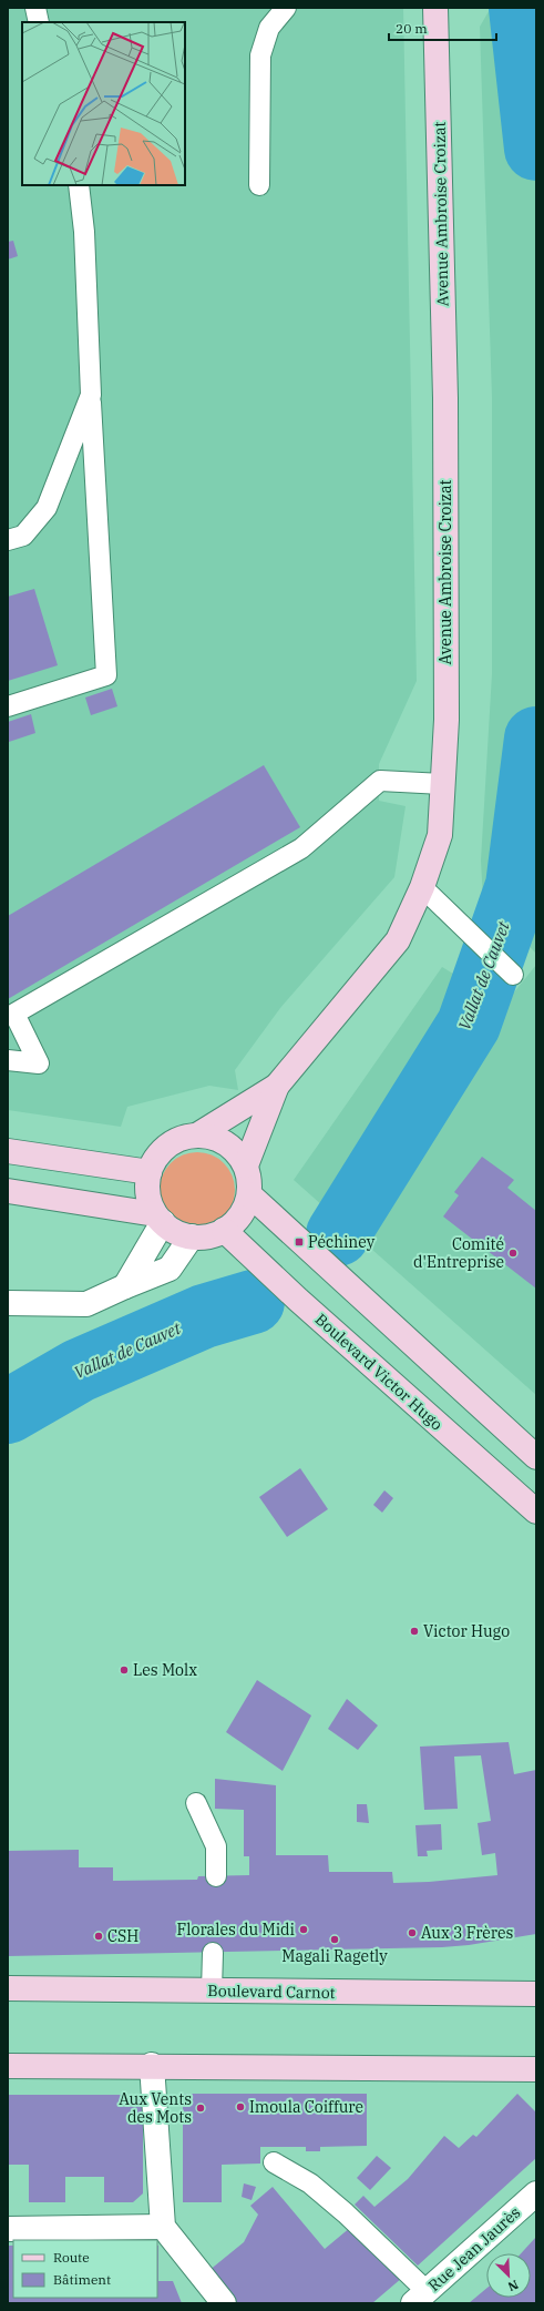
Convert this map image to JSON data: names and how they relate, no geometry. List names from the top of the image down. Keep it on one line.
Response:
{"streets":{"main road":["Avenue Ambroise Croizat","Boulevard Victor Hugo","Boulevard Carnot"],"street":["Rue Jean Jaurès"]},"crossings":[["Avenue Ambroise Croizat","Boulevard Victor Hugo"]],"water":["Vallat de Cauvet"],"places":{"transit":["Péchiney"],"other":["Comité d'Entreprise","Victor Hugo","Les Molx","Florales du Midi","Aux 3 Frères","CSH","Magali Ragetly","Imoula Coiffure","Aux Vents des Mots"]},"legend":["Route","Bâtiment"],"scale_bar":"20 m","north":"bottom right"}
